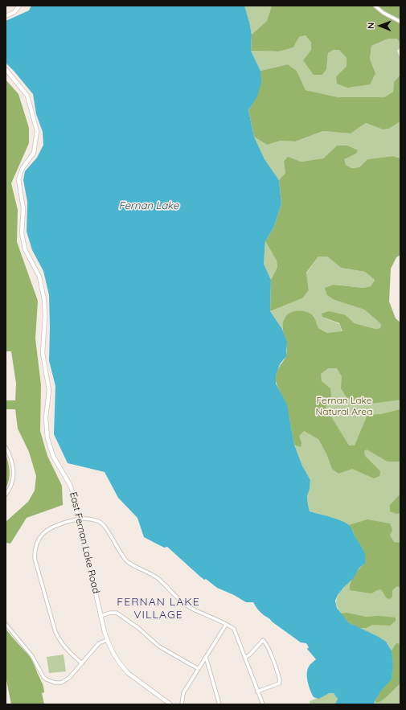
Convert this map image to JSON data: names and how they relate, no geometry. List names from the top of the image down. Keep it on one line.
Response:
{"streets":{"street":["East Fernan Lake Road"]},"districts":["FERNAN LAKE VILLAGE"],"water":["Fernan Lake"],"parks":["Fernan Lake Natural Area"],"north":"left"}
